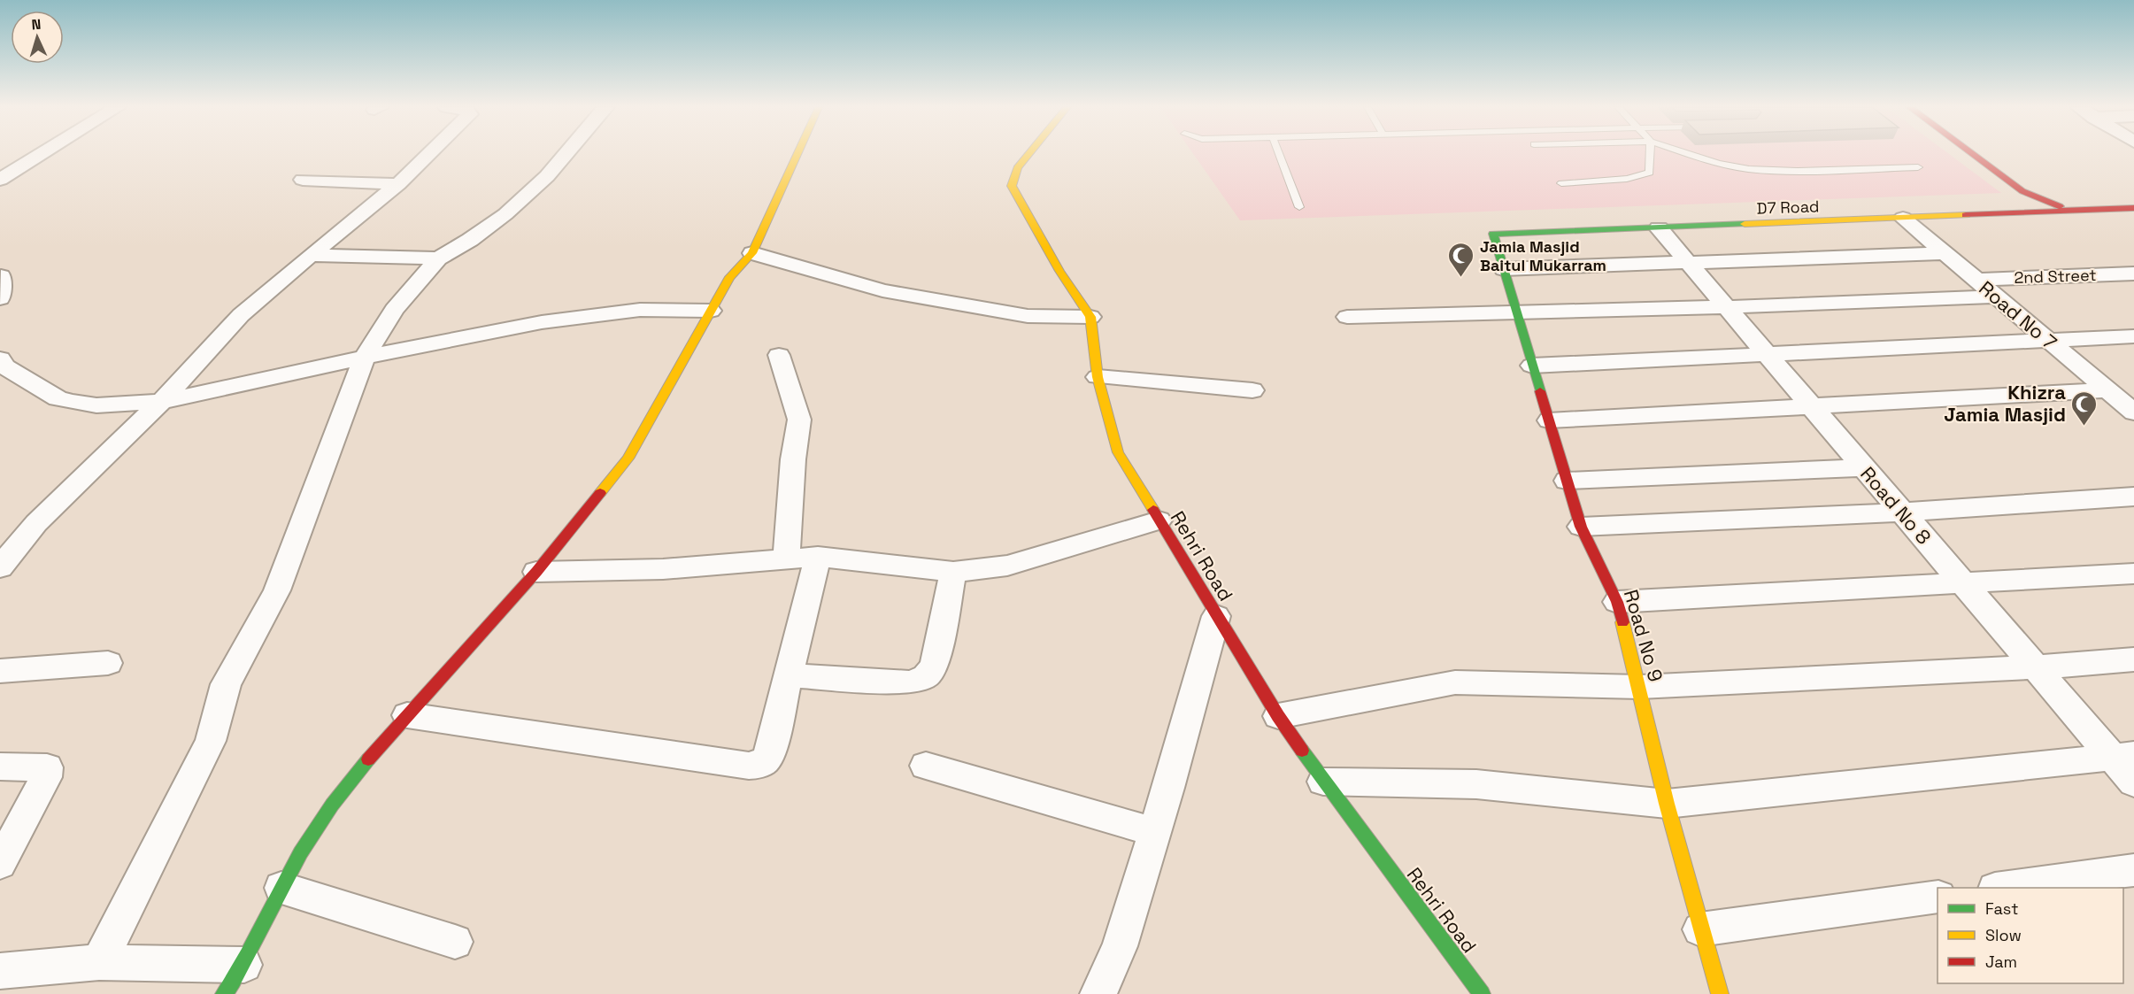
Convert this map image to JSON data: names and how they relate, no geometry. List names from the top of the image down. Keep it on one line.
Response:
{"streets":{"street":["D7 Road","2nd Street","Road No 7","Road No 8","Rehri Road","Road No 9"]},"crossings":[["D7 Road","Road No 7"],["D7 Road","Road No 8"],["D7 Road","Road No 9"],["2nd Street","Road No 7"]],"places":{"mosque":["Jamia Masjid Baitul Mukarram","Khizra Jamia Masjid"]},"legend":["Fast","Slow","Jam"],"north":"top"}
